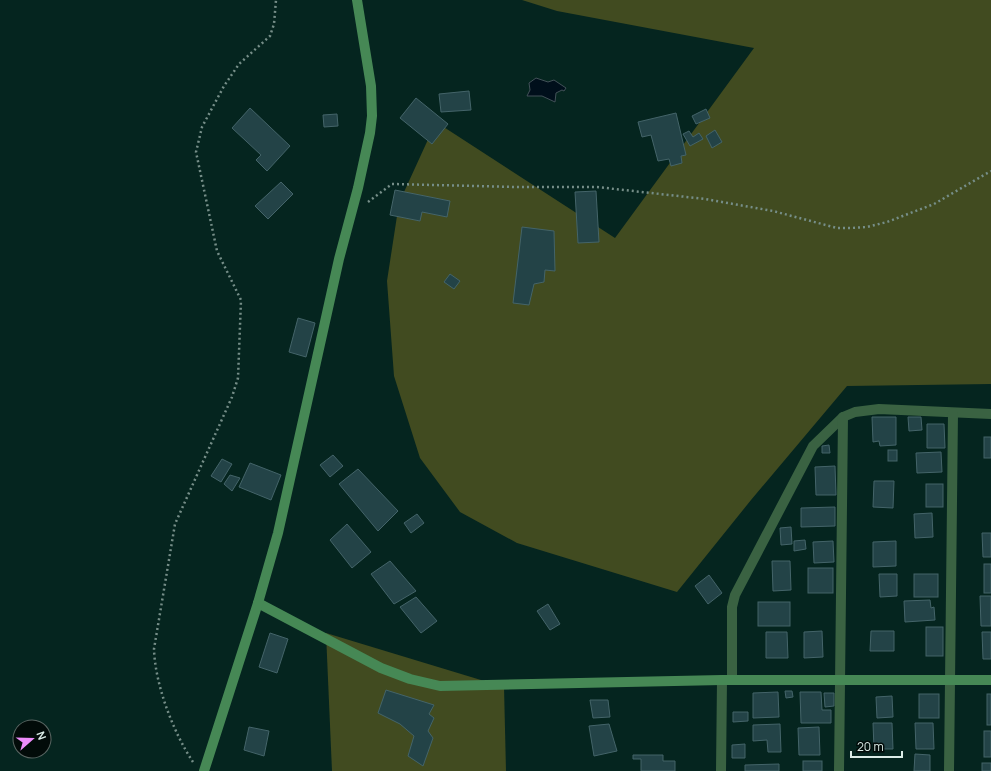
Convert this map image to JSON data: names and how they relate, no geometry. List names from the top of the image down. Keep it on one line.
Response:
{"scale_bar":"20 m","north":"right"}
